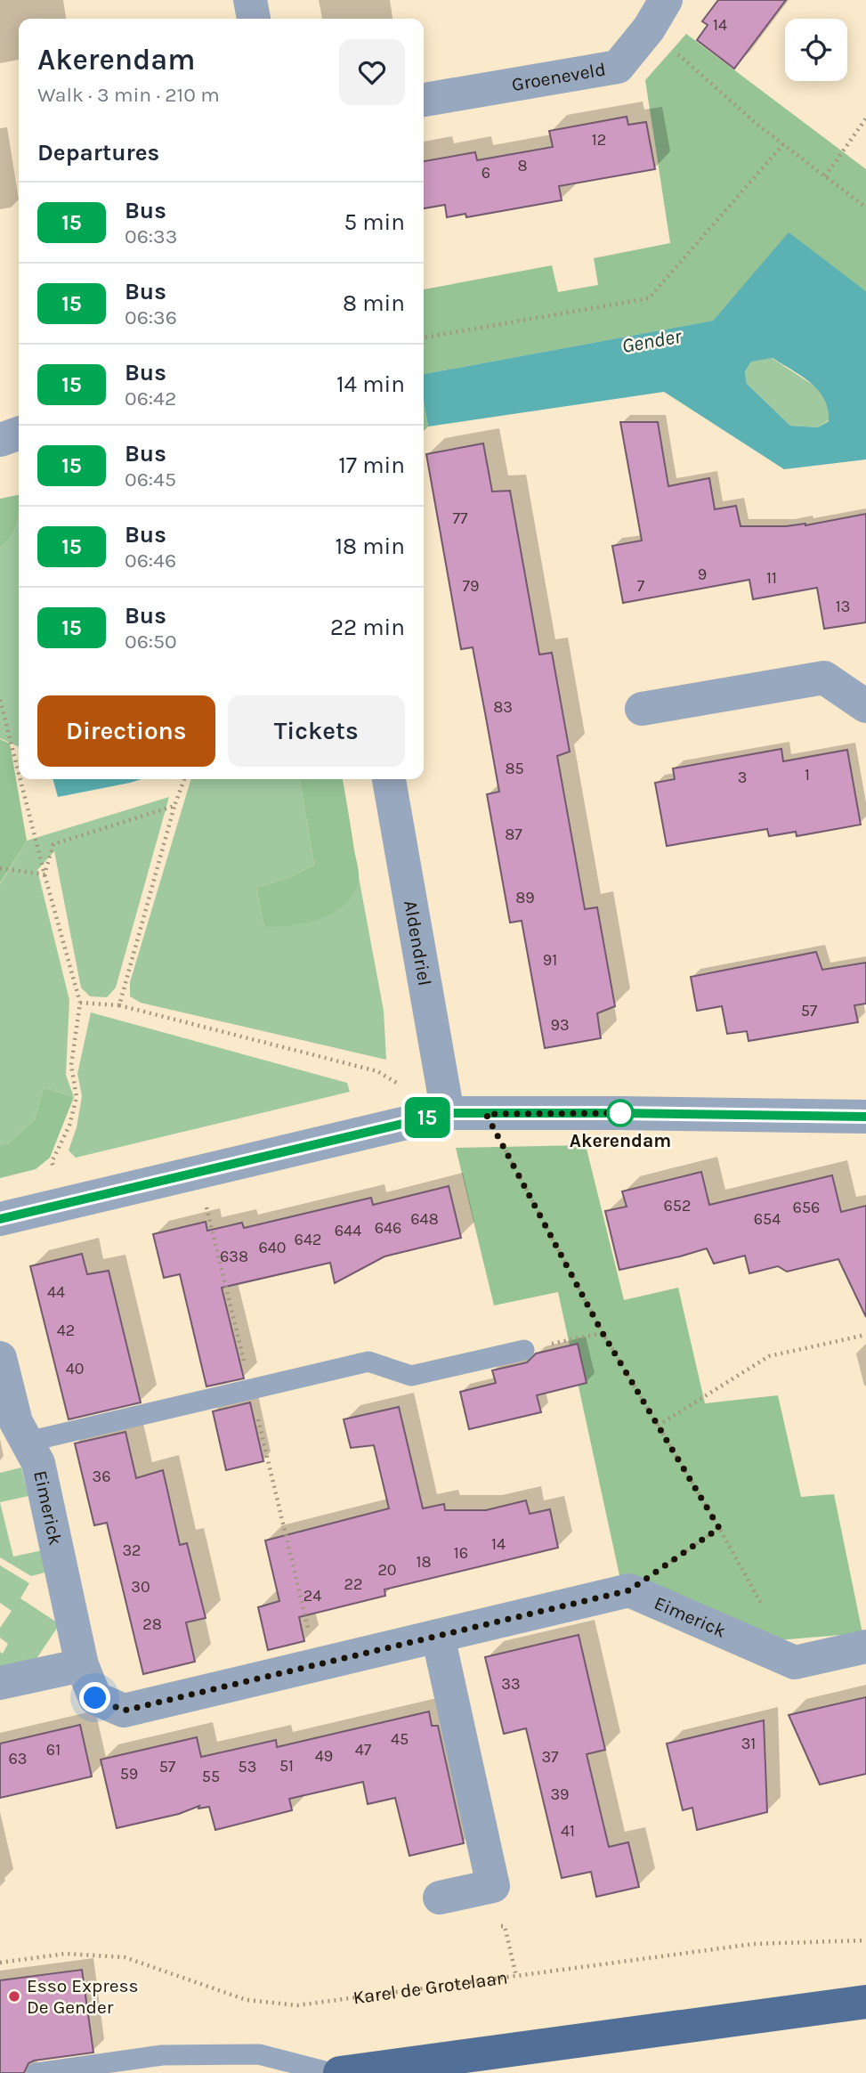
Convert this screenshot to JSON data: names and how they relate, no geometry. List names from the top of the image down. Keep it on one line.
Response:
{"streets":{"street":["Groeneveld","Aldendriel","Eimerick"],"path":["Karel de Grotelaan"]},"water":["Gender"],"places":["Akerendam","Esso Express De Gender"],"lines":["bus line 15"],"house_numbers":["14","12","8","6","77","9","11","79","7","13","83","85","1","3","87","89","91","57","93","652","656","648","654","646","644","642","640","638","44","42","40","36","14","32","16","18","20","22","30","24","28","33","45","31","61","47","49","37","63","51","57","53","59","55","39","41"],"page":{"on_map":"15","heading":[["Akerendam","Walk · 3 min · 210 m"],"Departures"],"list":[{"mark":"15","name":"Bus","note":"06:33","value":"5 min"},{"mark":"15","name":"Bus","note":"06:36","value":"8 min"},{"mark":"15","name":"Bus","note":"06:42","value":"14 min"},{"mark":"15","name":"Bus","note":"06:45","value":"17 min"},{"mark":"15","name":"Bus","note":"06:46","value":"18 min"},{"mark":"15","name":"Bus","note":"06:50","value":"22 min"}],"buttons":["Directions","Tickets"]}}
